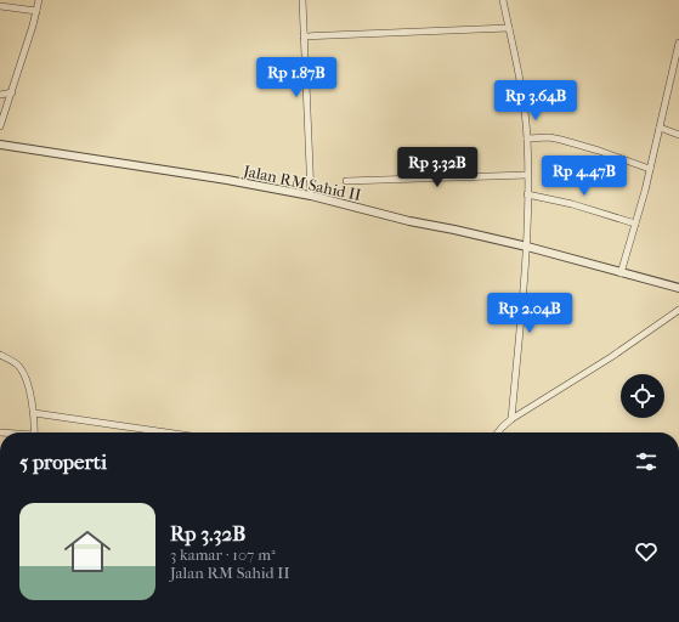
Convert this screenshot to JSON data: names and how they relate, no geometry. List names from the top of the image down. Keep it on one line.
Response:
{"streets":{"street":["Jalan RM Sahid II"]},"page":{"price":["Rp 1.87B","Rp 3.64B","Rp 3.32B","Rp 4.47B","Rp 2.04B"],"heading":"5 properti","list":[{"name":"Rp 3.32B","note":"3 kamar · 107 m² · Jalan RM Sahid II"}]}}
